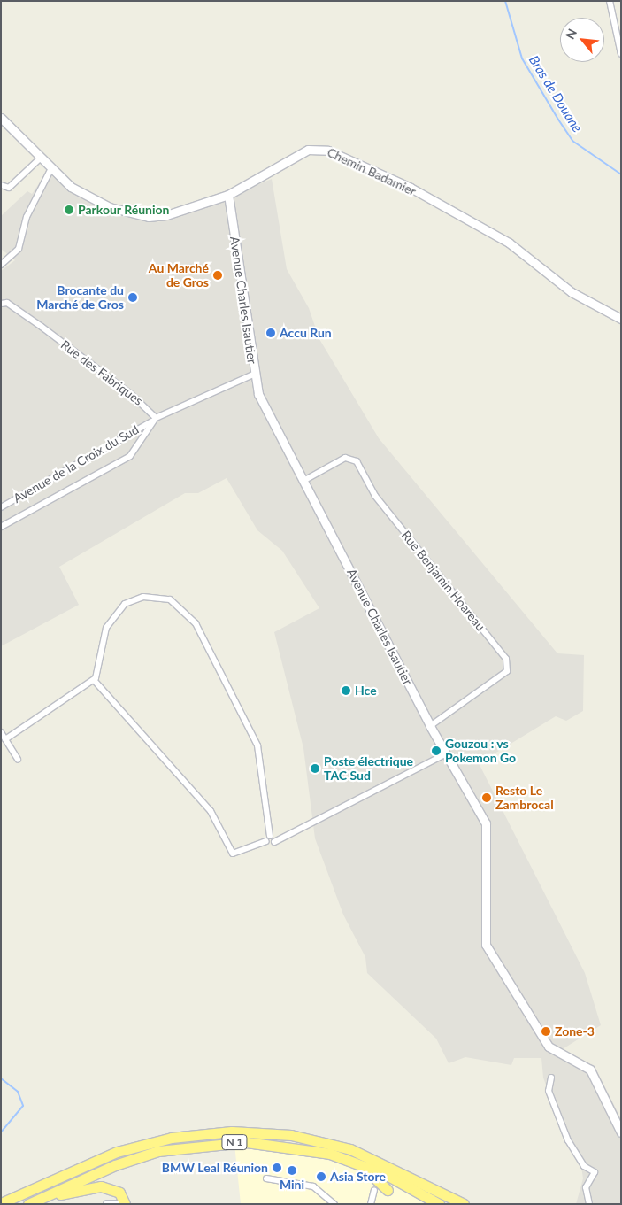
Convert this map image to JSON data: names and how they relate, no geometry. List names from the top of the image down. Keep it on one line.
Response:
{"streets":{"highway":["N 1"],"street":["Chemin Badamier","Avenue Charles Isautier","Rue des Fabriques","Avenue de la Croix du Sud","Rue Benjamin Hoareau"]},"crossings":[["Chemin Badamier","Avenue Charles Isautier"],["Avenue Charles Isautier","Rue Benjamin Hoareau"],["Rue des Fabriques","Avenue de la Croix du Sud"]],"water":["Bras de Douane"],"places":["Parkour Réunion","Au Marché de Gros","Brocante du Marché de Gros","Accu Run","Hce","Gouzou : vs Pokemon Go","Poste électrique TAC Sud","Resto Le Zambrocal","Zone-3","BMW Leal Réunion","Mini","Asia Store"],"north":"top left"}
